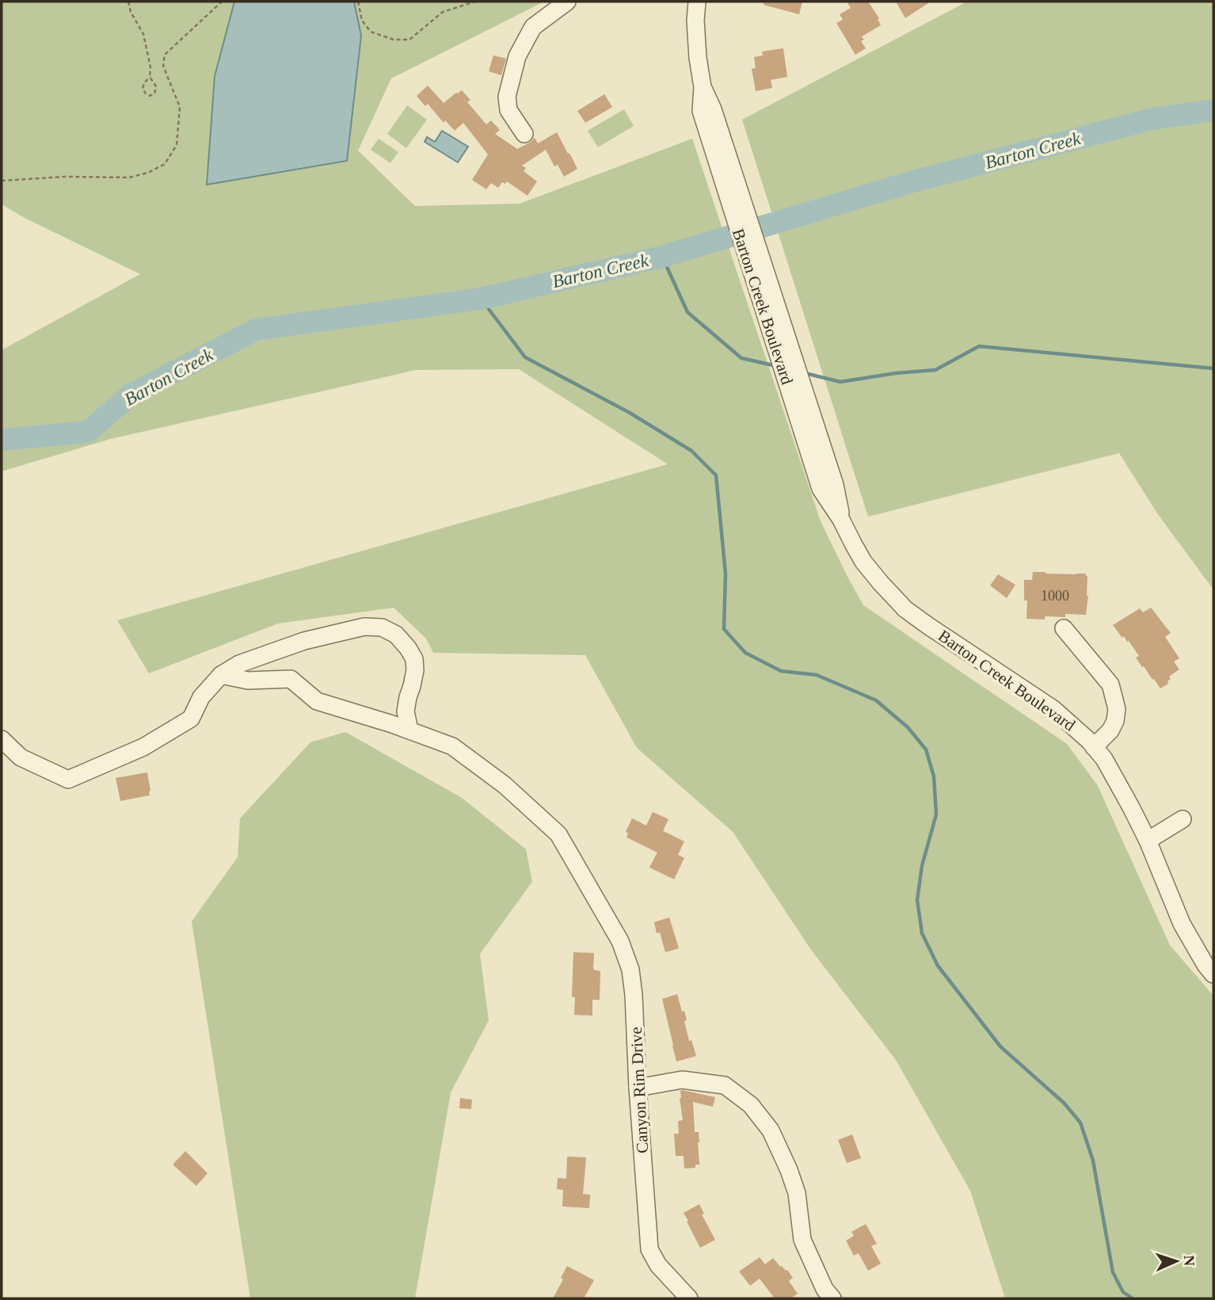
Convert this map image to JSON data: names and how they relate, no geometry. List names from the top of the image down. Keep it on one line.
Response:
{"streets":{"street":["Barton Creek Boulevard","Canyon Rim Drive"]},"water":["Barton Creek"],"house_numbers":["1000"],"north":"right"}
